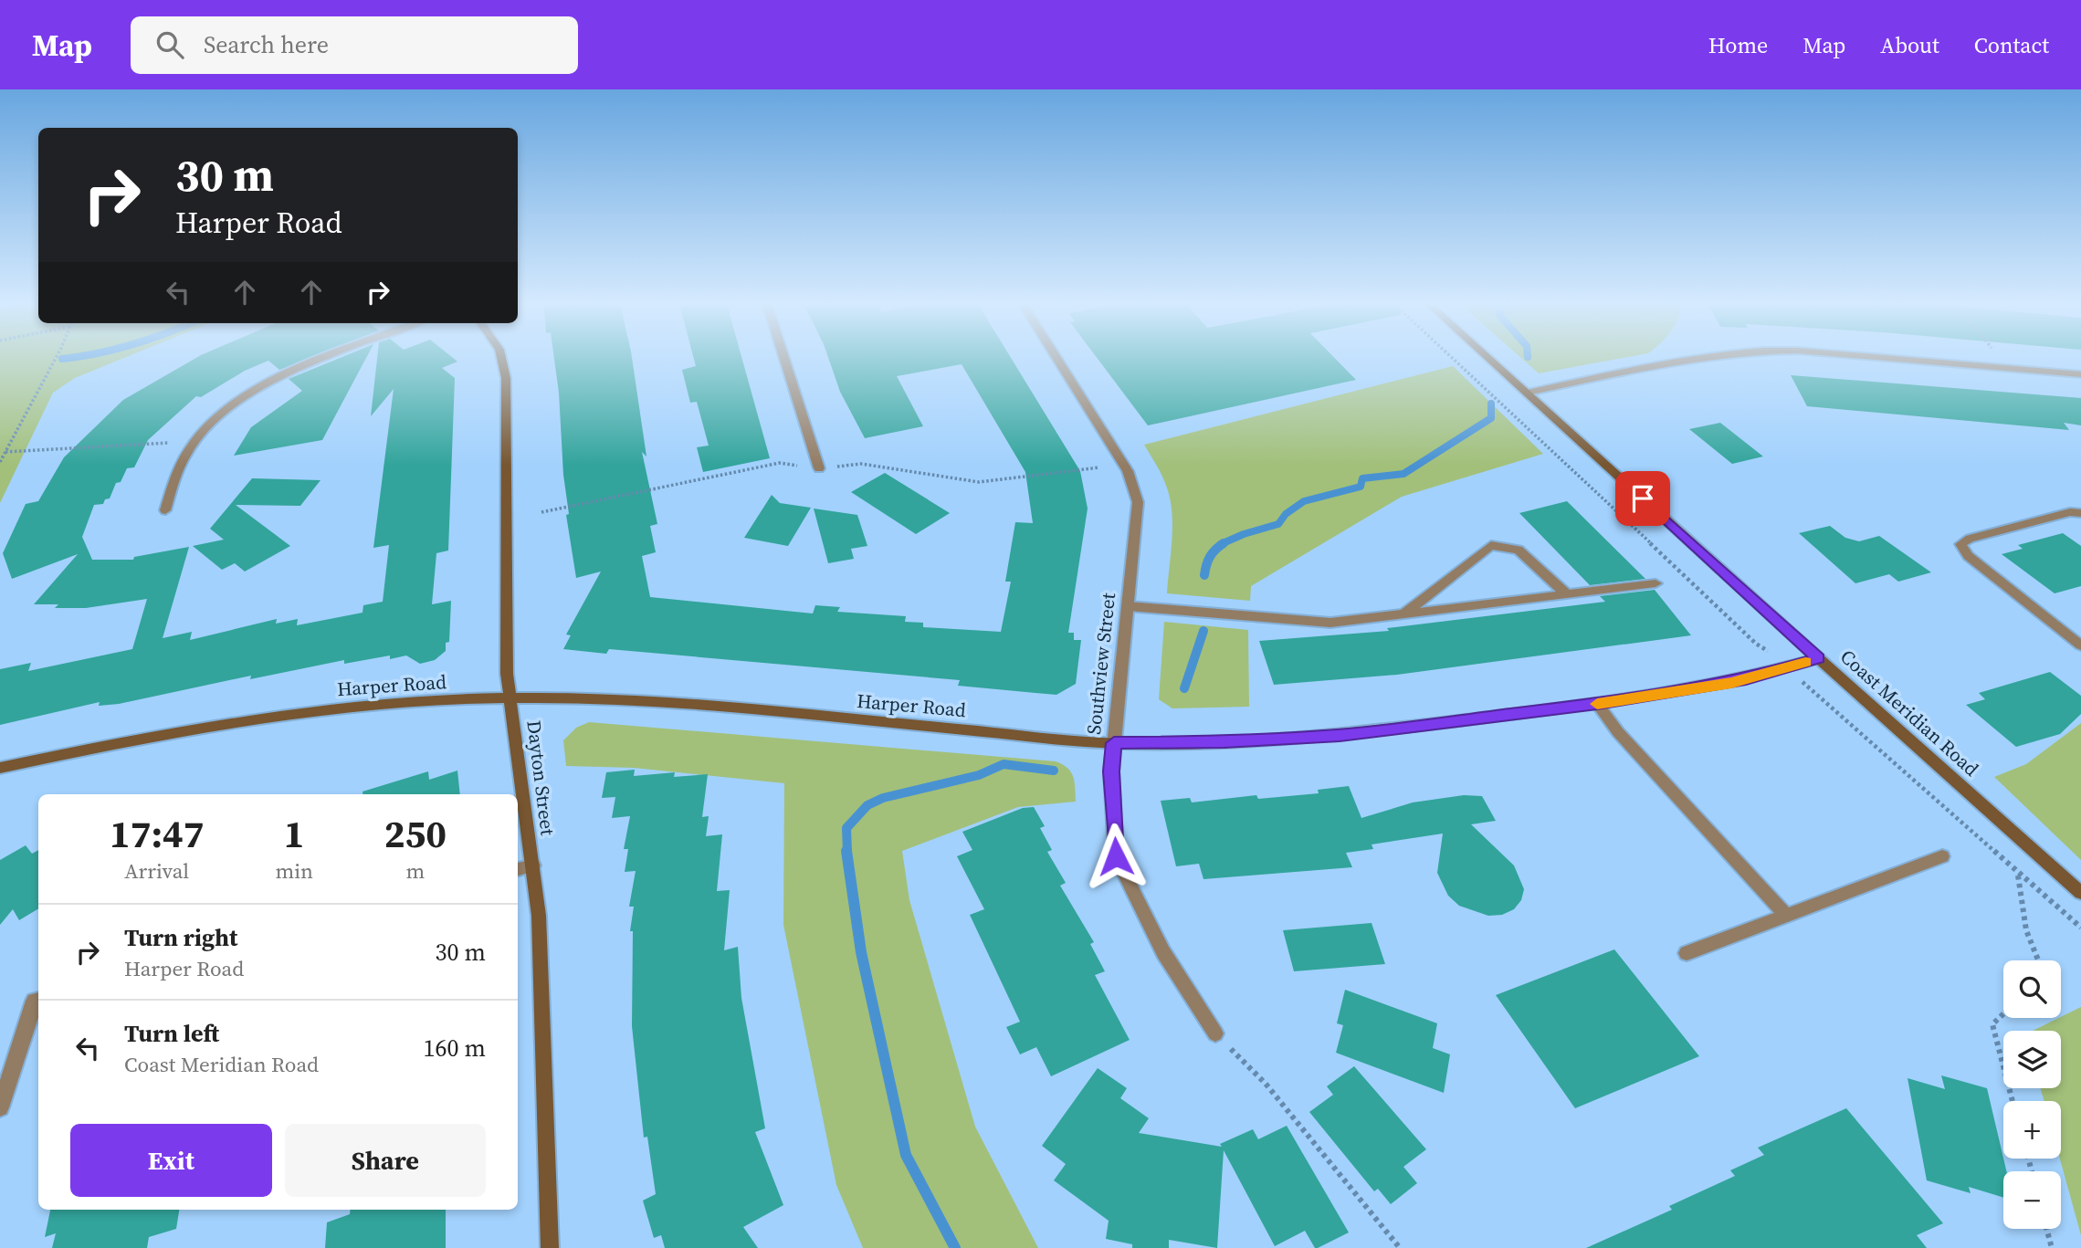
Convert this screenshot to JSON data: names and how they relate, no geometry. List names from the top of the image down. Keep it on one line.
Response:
{"streets":{"street":["Southview Street","Harper Road","Coast Meridian Road","Dayton Street"]},"crossings":[["Southview Street","Harper Road"],["Harper Road","Coast Meridian Road"],["Harper Road","Dayton Street"]],"page":{"header":"Map","search":"Search here","nav":["Home","Map","About","Contact"],"turn":["30 m","Harper Road"],"eta":["17:47","Arrival","1","min","250","m"],"list":[{"name":"Turn right","note":"Harper Road","value":"30 m"},{"name":"Turn left","note":"Coast Meridian Road","value":"160 m"}],"map_buttons":["+","−"],"buttons":["Exit","Share"]}}
